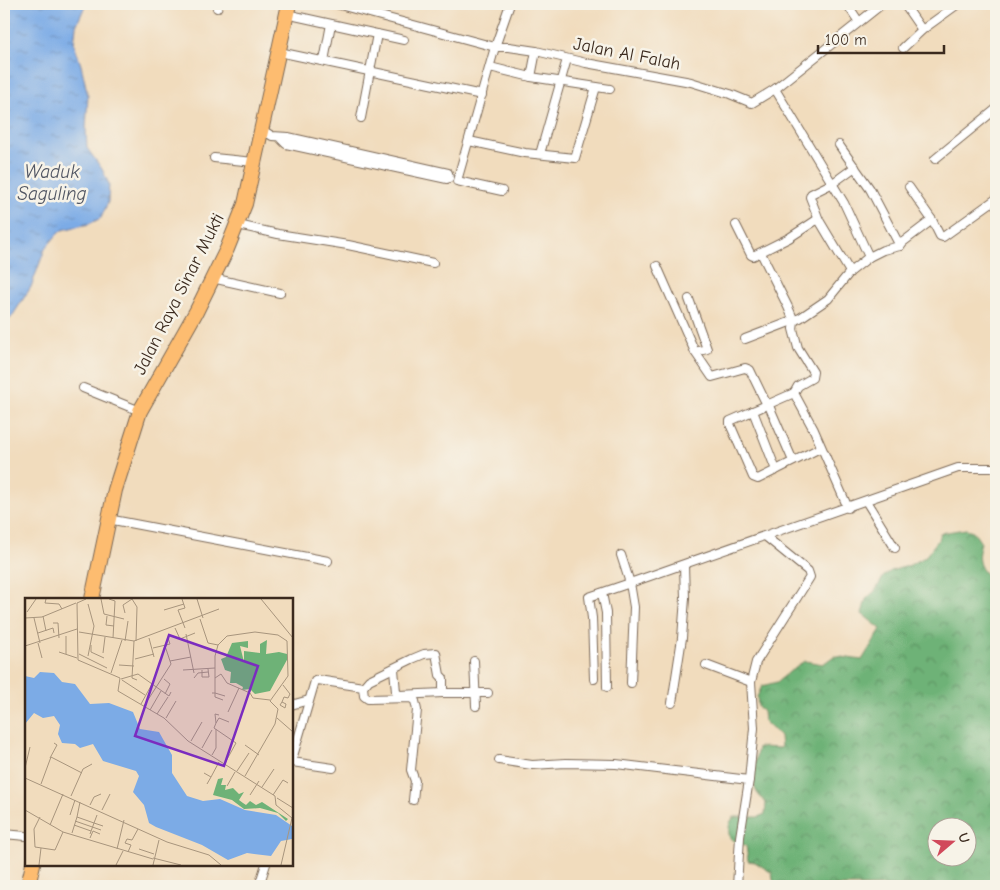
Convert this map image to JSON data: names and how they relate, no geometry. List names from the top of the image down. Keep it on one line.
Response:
{"streets":{"highway":["Jalan Raya Sinar Mukti"],"street":["Jalan Al Falah"]},"water":["Waduk Saguling"],"scale_bar":"100 m","north":"right"}
